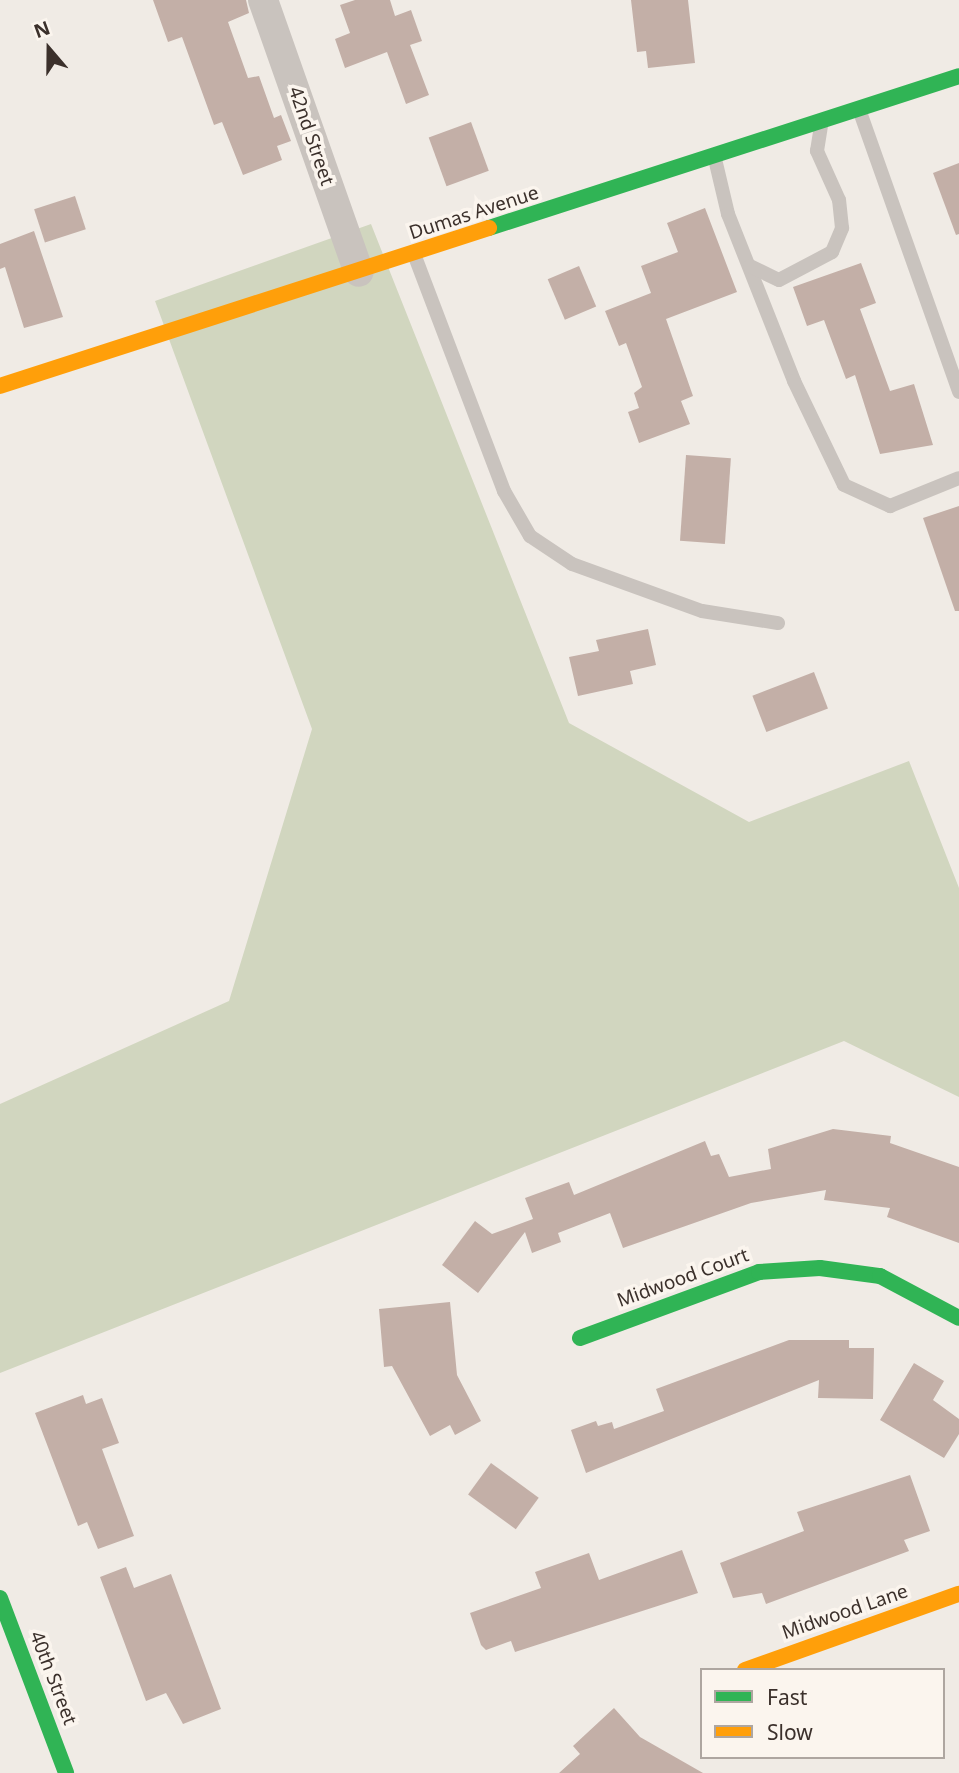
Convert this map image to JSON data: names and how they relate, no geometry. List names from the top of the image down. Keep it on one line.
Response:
{"streets":{"street":["42nd Street","Dumas Avenue","Midwood Court","Midwood Lane","40th Street"]},"crossings":[["42nd Street","Dumas Avenue"]],"legend":["Fast","Slow"],"north":"top"}
